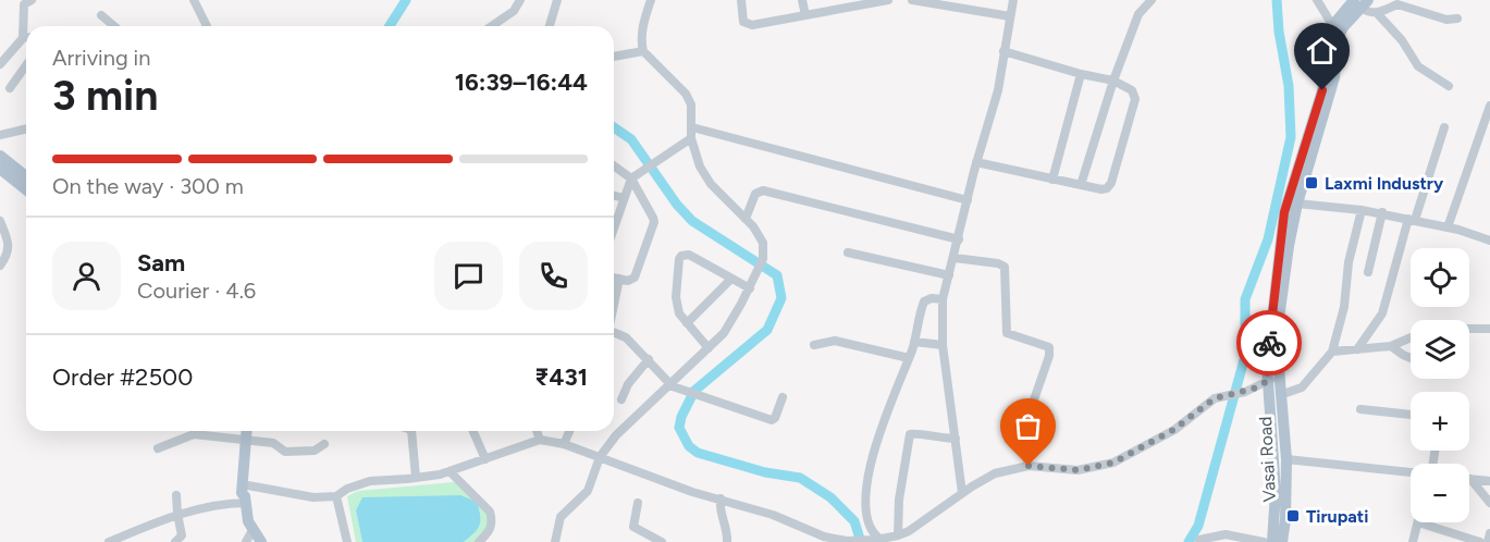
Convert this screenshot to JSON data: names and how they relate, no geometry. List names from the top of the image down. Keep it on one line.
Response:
{"streets":{"main road":["Vasai Road"]},"places":{"transit":["Laxmi Industry","Tirupati"]},"page":{"heading":["3 min","Arriving in","16:39–16:44"],"panel":["Sam","Courier · 4.6","Order #2500","₹431"],"bar":"On the way · 300 m","map_buttons":["+","−"]}}
